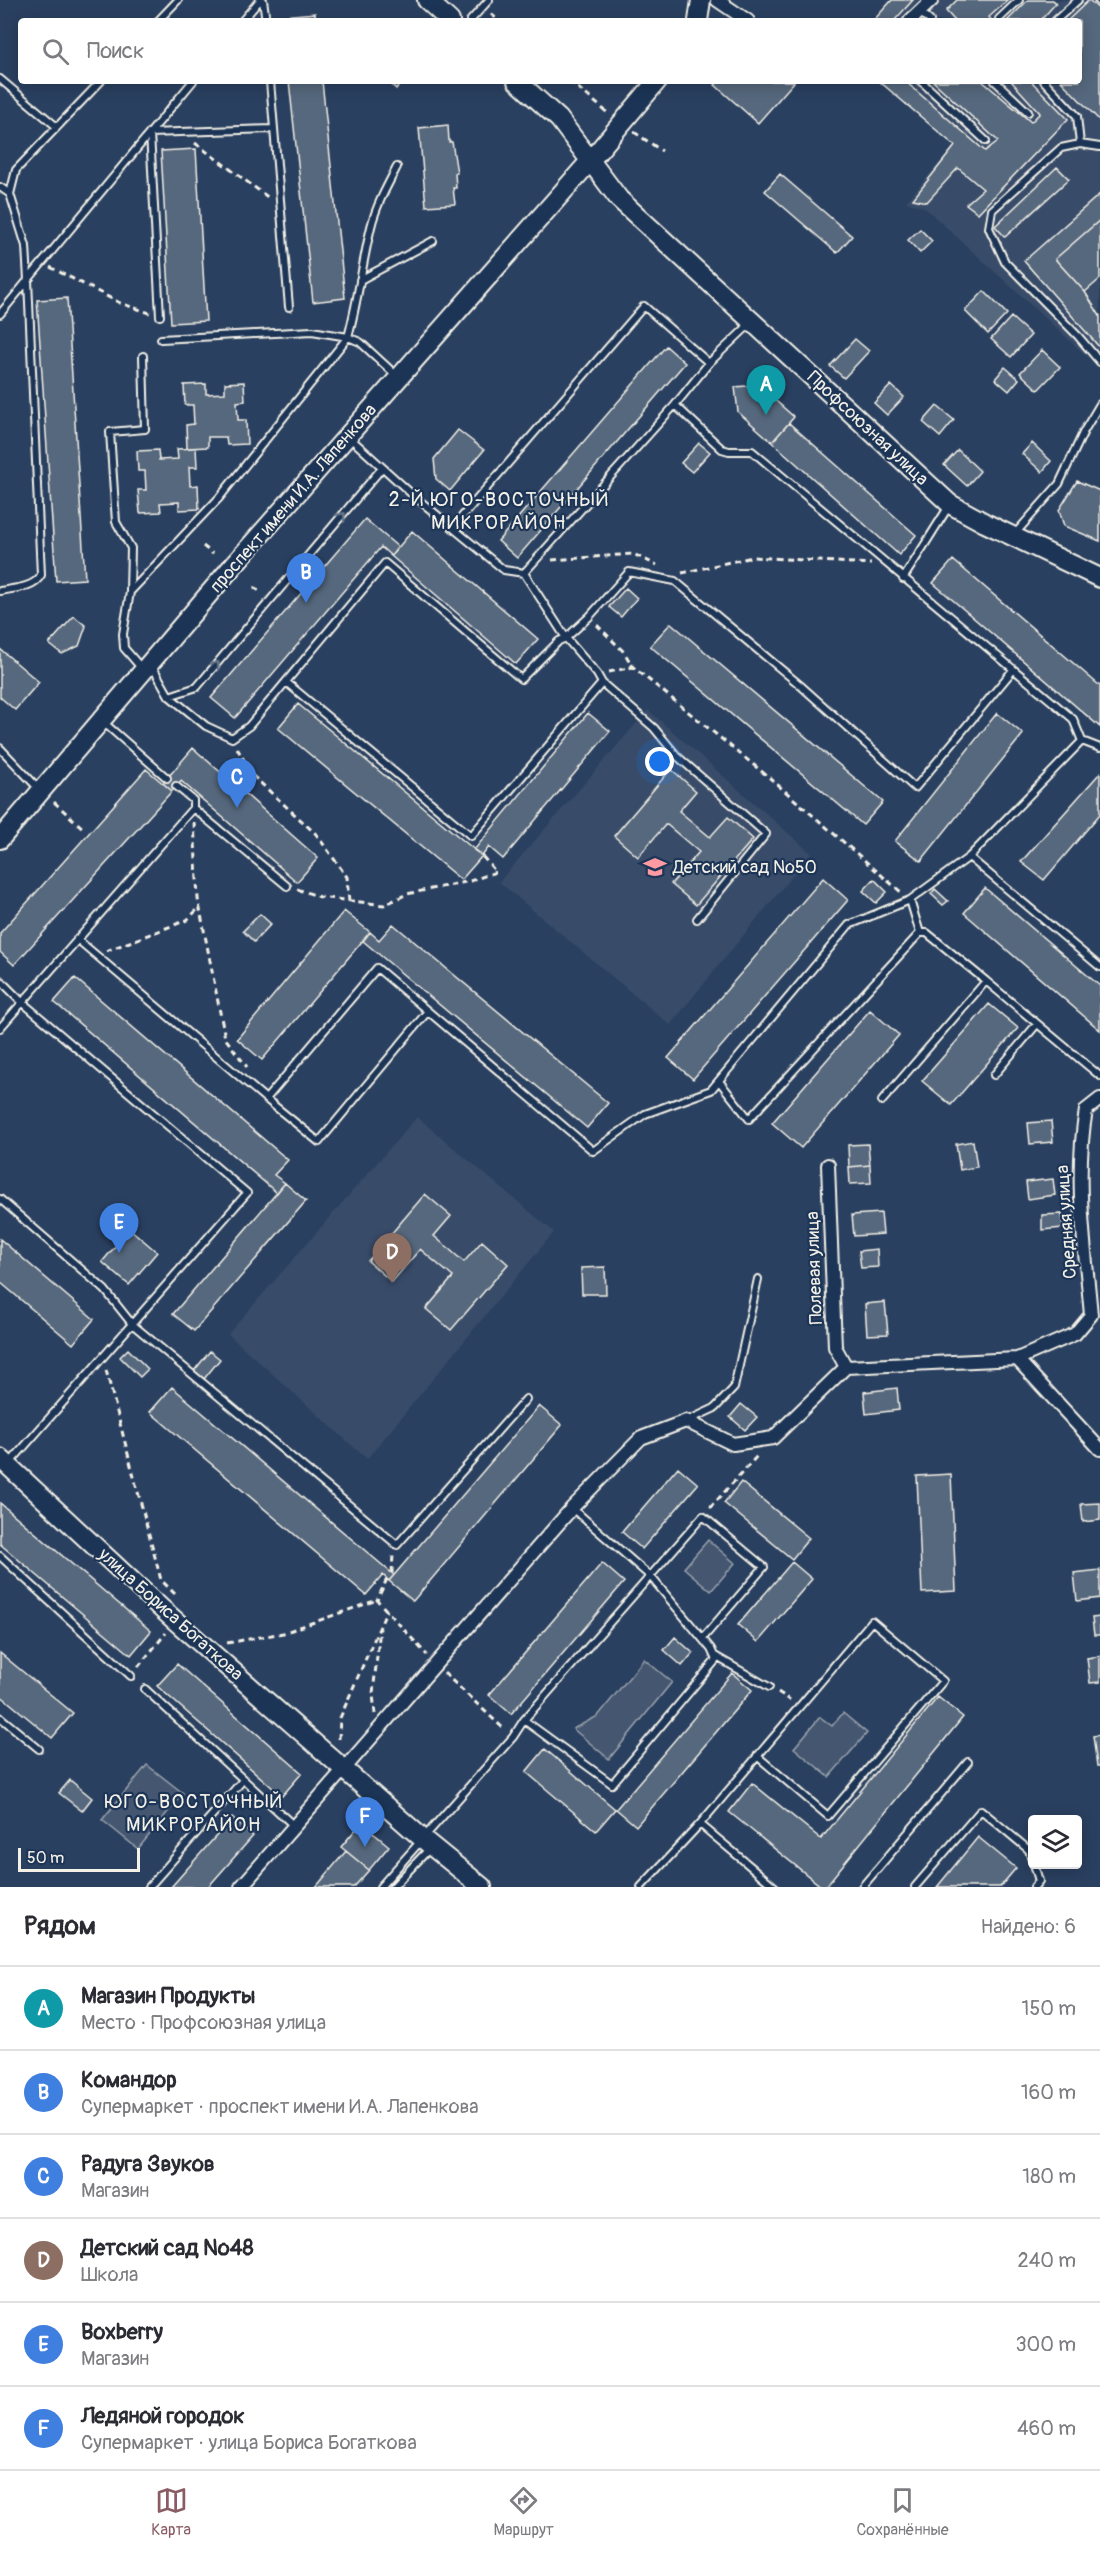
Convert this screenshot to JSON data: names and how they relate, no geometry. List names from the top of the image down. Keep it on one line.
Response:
{"streets":{"main road":["Профсоюзная улица","проспект имени И.А. Лапенкова","улица Бориса Богаткова"],"street":["Средняя улица","Полевая улица"]},"crossings":[["Профсоюзная улица","проспект имени И.А. Лапенкова"]],"districts":["2-Й ЮГО-ВОСТОЧНЫЙ МИКРОРАЙОН","ЮГО-ВОСТОЧНЫЙ МИКРОРАЙОН"],"places":{"school or university":["Детский сад №50"]},"scale_bar":"50 m","page":{"search":"Поиск","pins":["A","B","C","E","D","F"],"scale":"50 m","heading":["Рядом","Найдено: 6"],"list":[{"mark":"A","name":"Магазин Продукты","note":"Место · Профсоюзная улица","value":"150 m"},{"mark":"B","name":"Командор","note":"Супермаркет · проспект имени И.А. Лапенкова","value":"160 m"},{"mark":"C","name":"Радуга Звуков","note":"Магазин","value":"180 m"},{"mark":"D","name":"Детский сад №48","note":"Школа","value":"240 m"},{"mark":"E","name":"Boxberry","note":"Магазин","value":"300 m"},{"mark":"F","name":"Ледяной городок","note":"Супермаркет · улица Бориса Богаткова","value":"460 m"}],"nav":["Карта","Маршрут","Сохранённые"]}}
